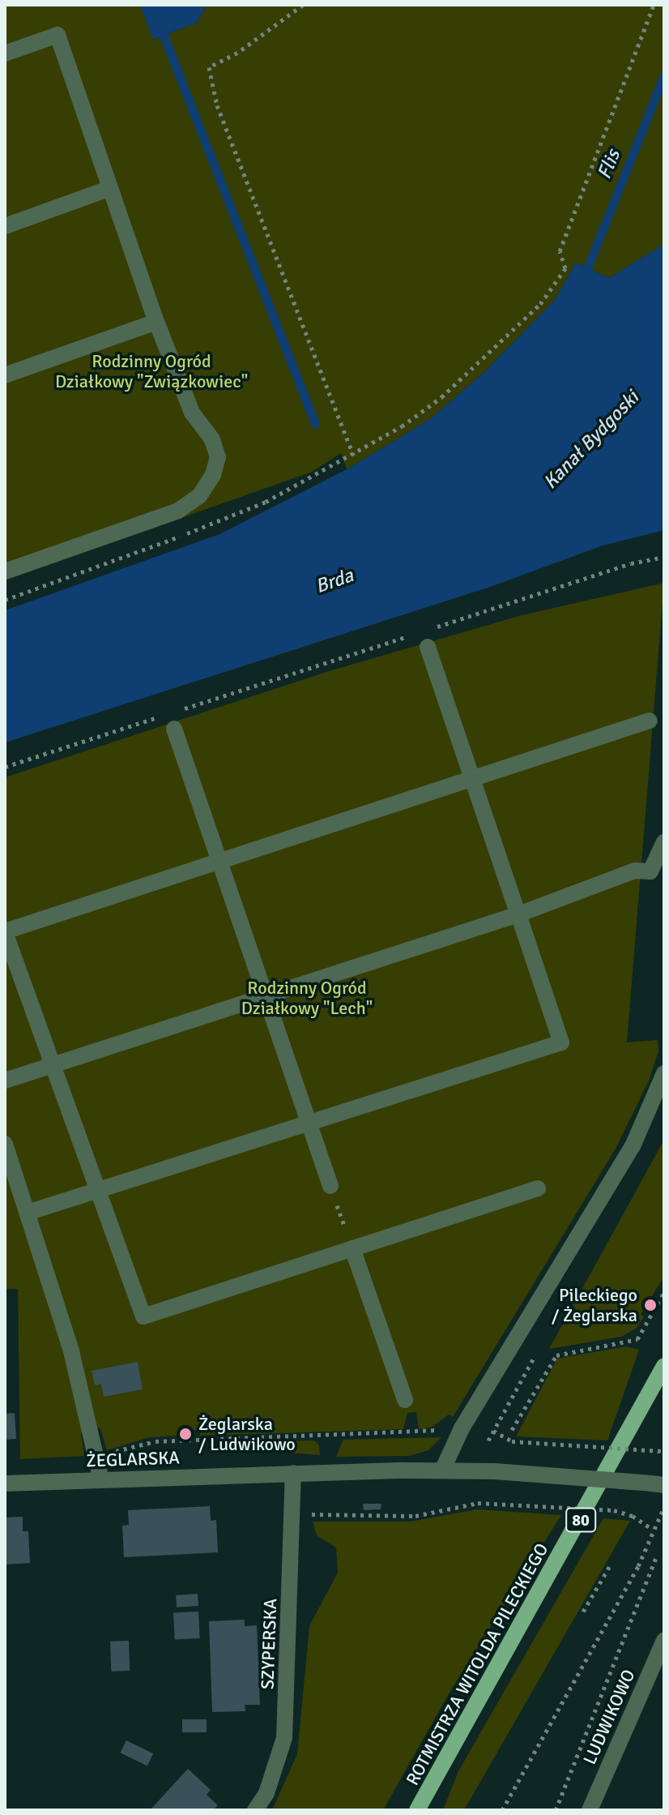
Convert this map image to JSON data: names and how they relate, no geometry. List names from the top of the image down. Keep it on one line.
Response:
{"streets":{"main road":["80","ROTMISTRZA WITOLDA PILECKIEGO"],"street":["ŻEGLARSKA","SZYPERSKA","LUDWIKOWO"]},"crossings":[["ŻEGLARSKA","SZYPERSKA"]],"water":["Flis","Kanał Bydgoski","Brda"],"parks":["Rodzinny Ogród Działkowy \"Związkowiec\"","Rodzinny Ogród Działkowy \"Lech\""],"places":["Pileckiego / Żeglarska","Żeglarska / Ludwikowo"]}
